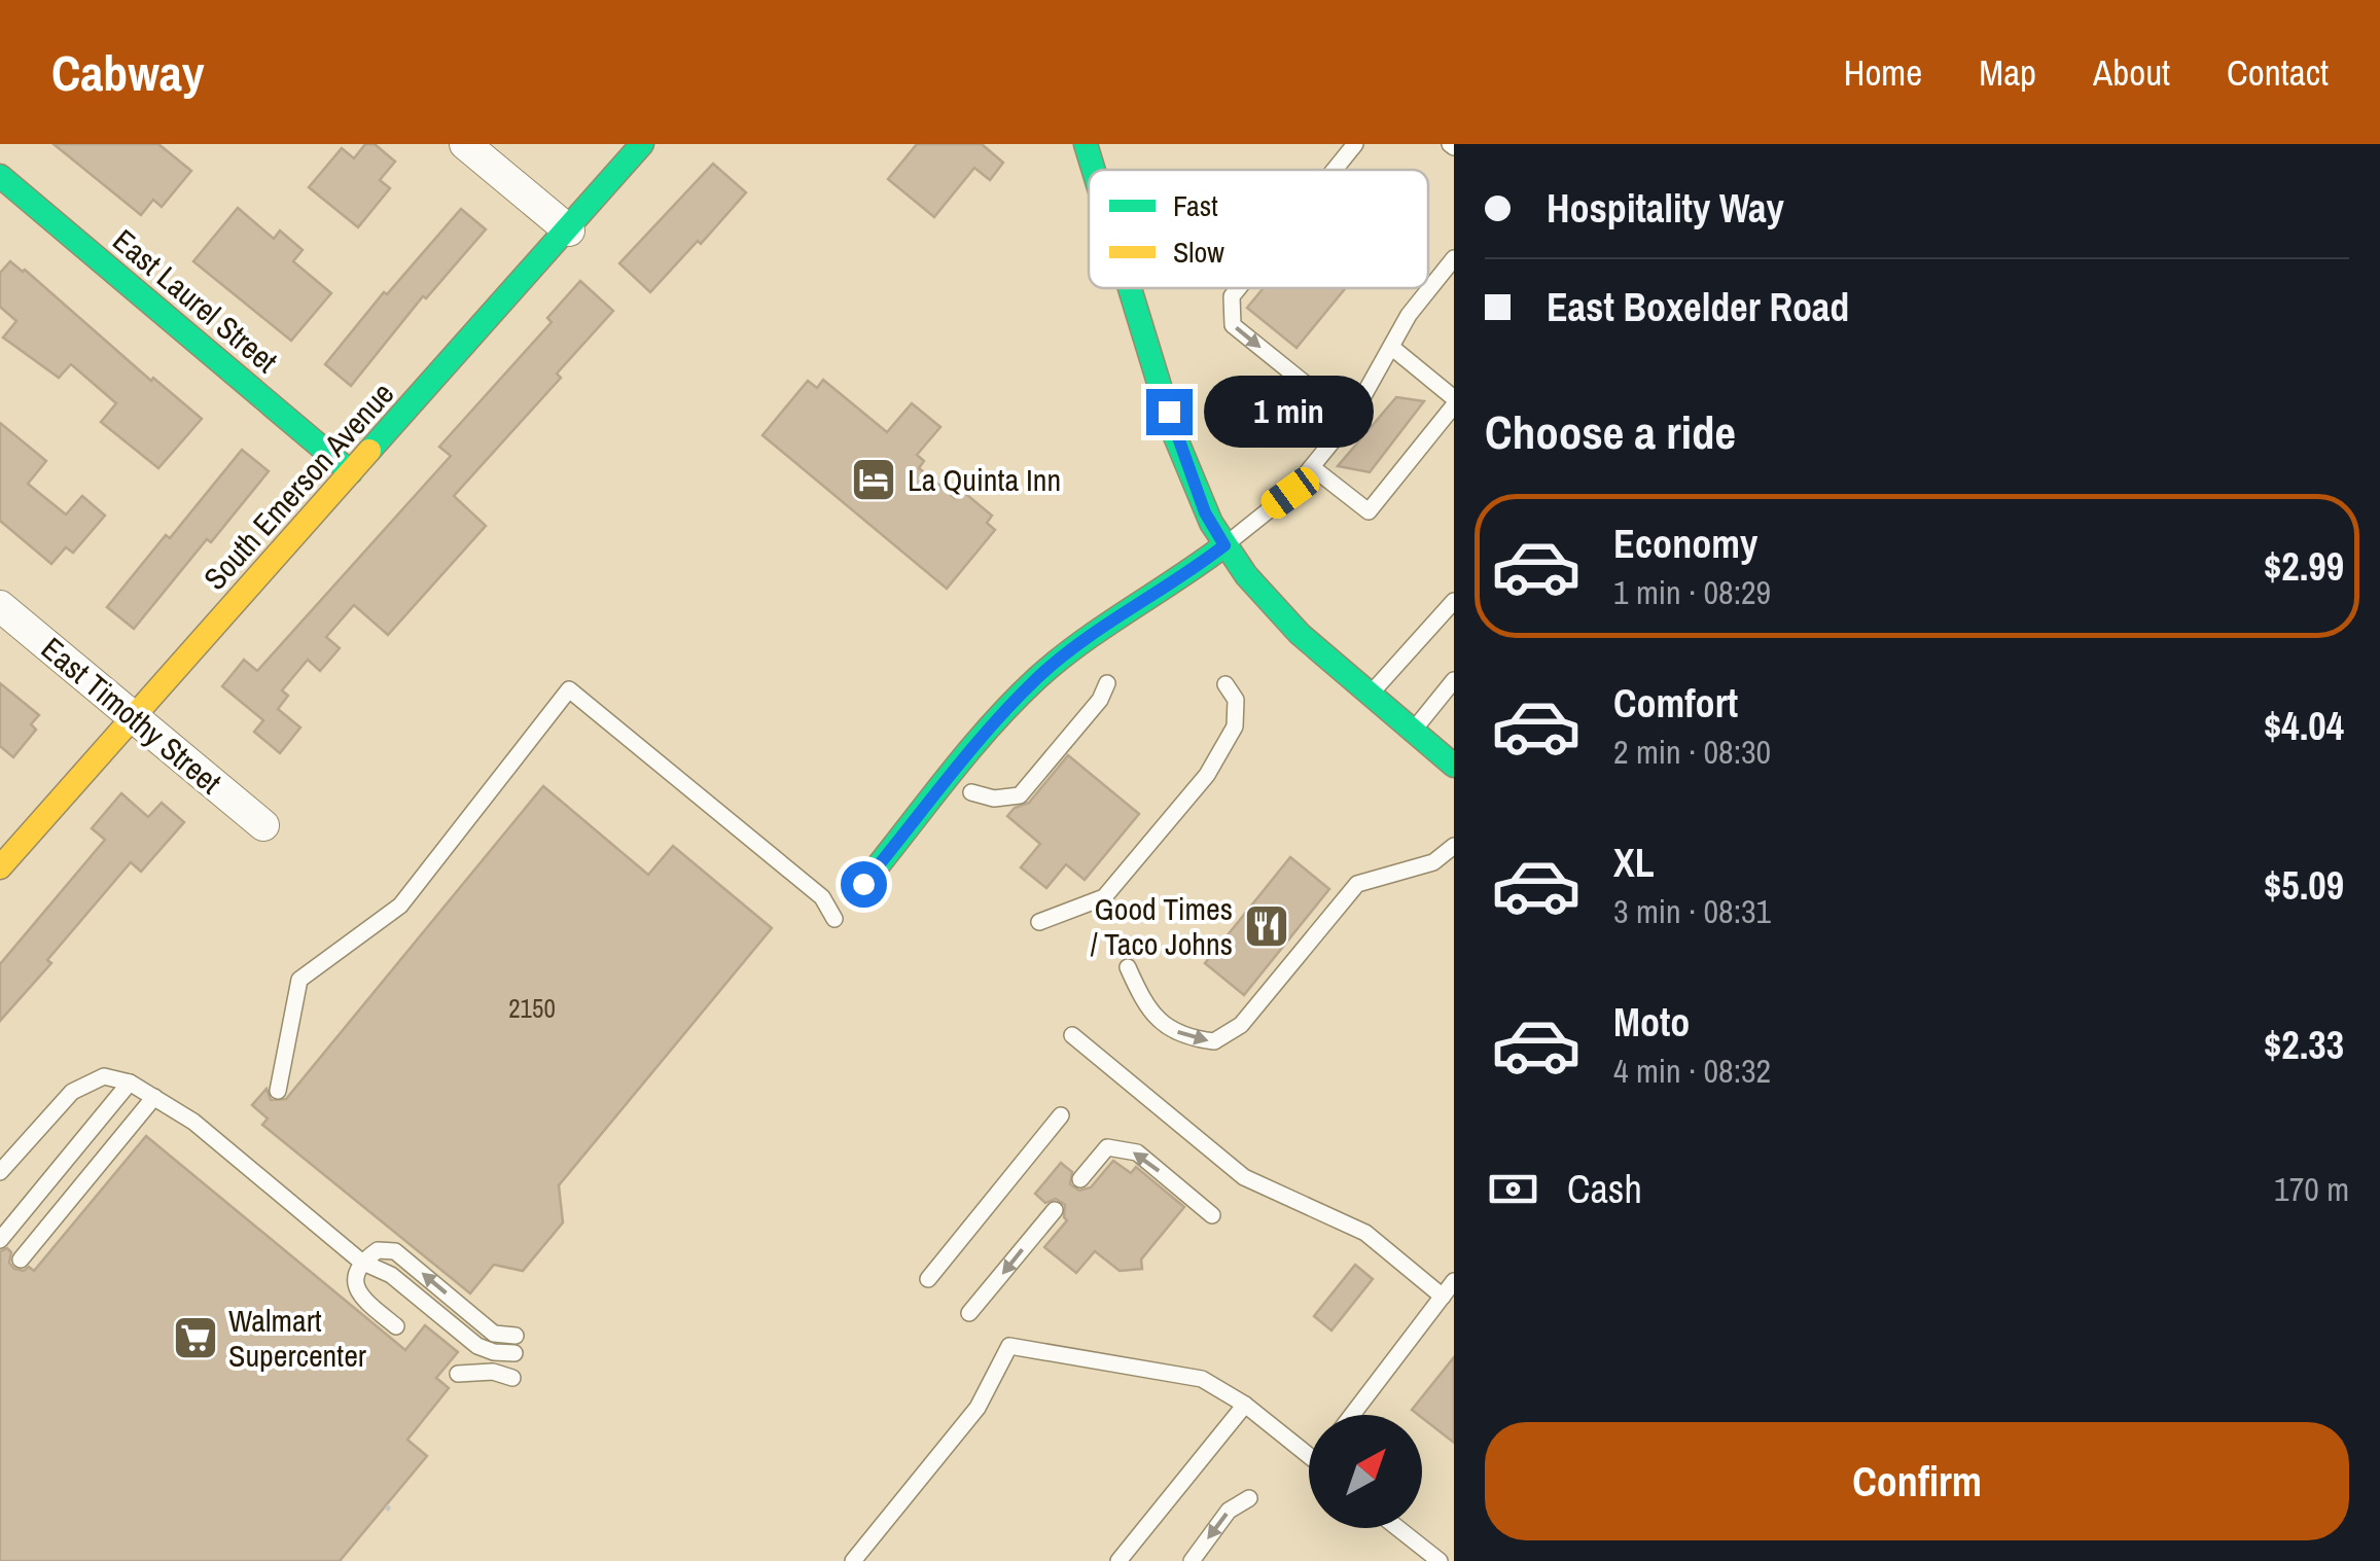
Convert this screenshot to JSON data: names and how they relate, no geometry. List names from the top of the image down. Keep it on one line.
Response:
{"streets":{"street":["East Laurel Street","South Emerson Avenue","East Timothy Street"]},"crossings":[["East Laurel Street","South Emerson Avenue"],["South Emerson Avenue","East Timothy Street"]],"places":{"hotel":["La Quinta Inn"],"restaurant":["Good Times / Taco Johns"],"supermarket":["Walmart Supercenter"]},"house_numbers":["2150"],"legend":["Fast","Slow"],"north":"top right","page":{"header":"Cabway","nav":["Home","Map","About","Contact"],"banner":["Hospitality Way","East Boxelder Road"],"heading":"Choose a ride","bubble":"1 min","list":[{"name":"Economy","note":"1 min · 08:29","value":"$2.99"},{"name":"Comfort","note":"2 min · 08:30","value":"$4.04"},{"name":"XL","note":"3 min · 08:31","value":"$5.09"},{"name":"Moto","note":"4 min · 08:32","value":"$2.33"}],"pay":["Cash","170 m"],"buttons":"Confirm"}}
